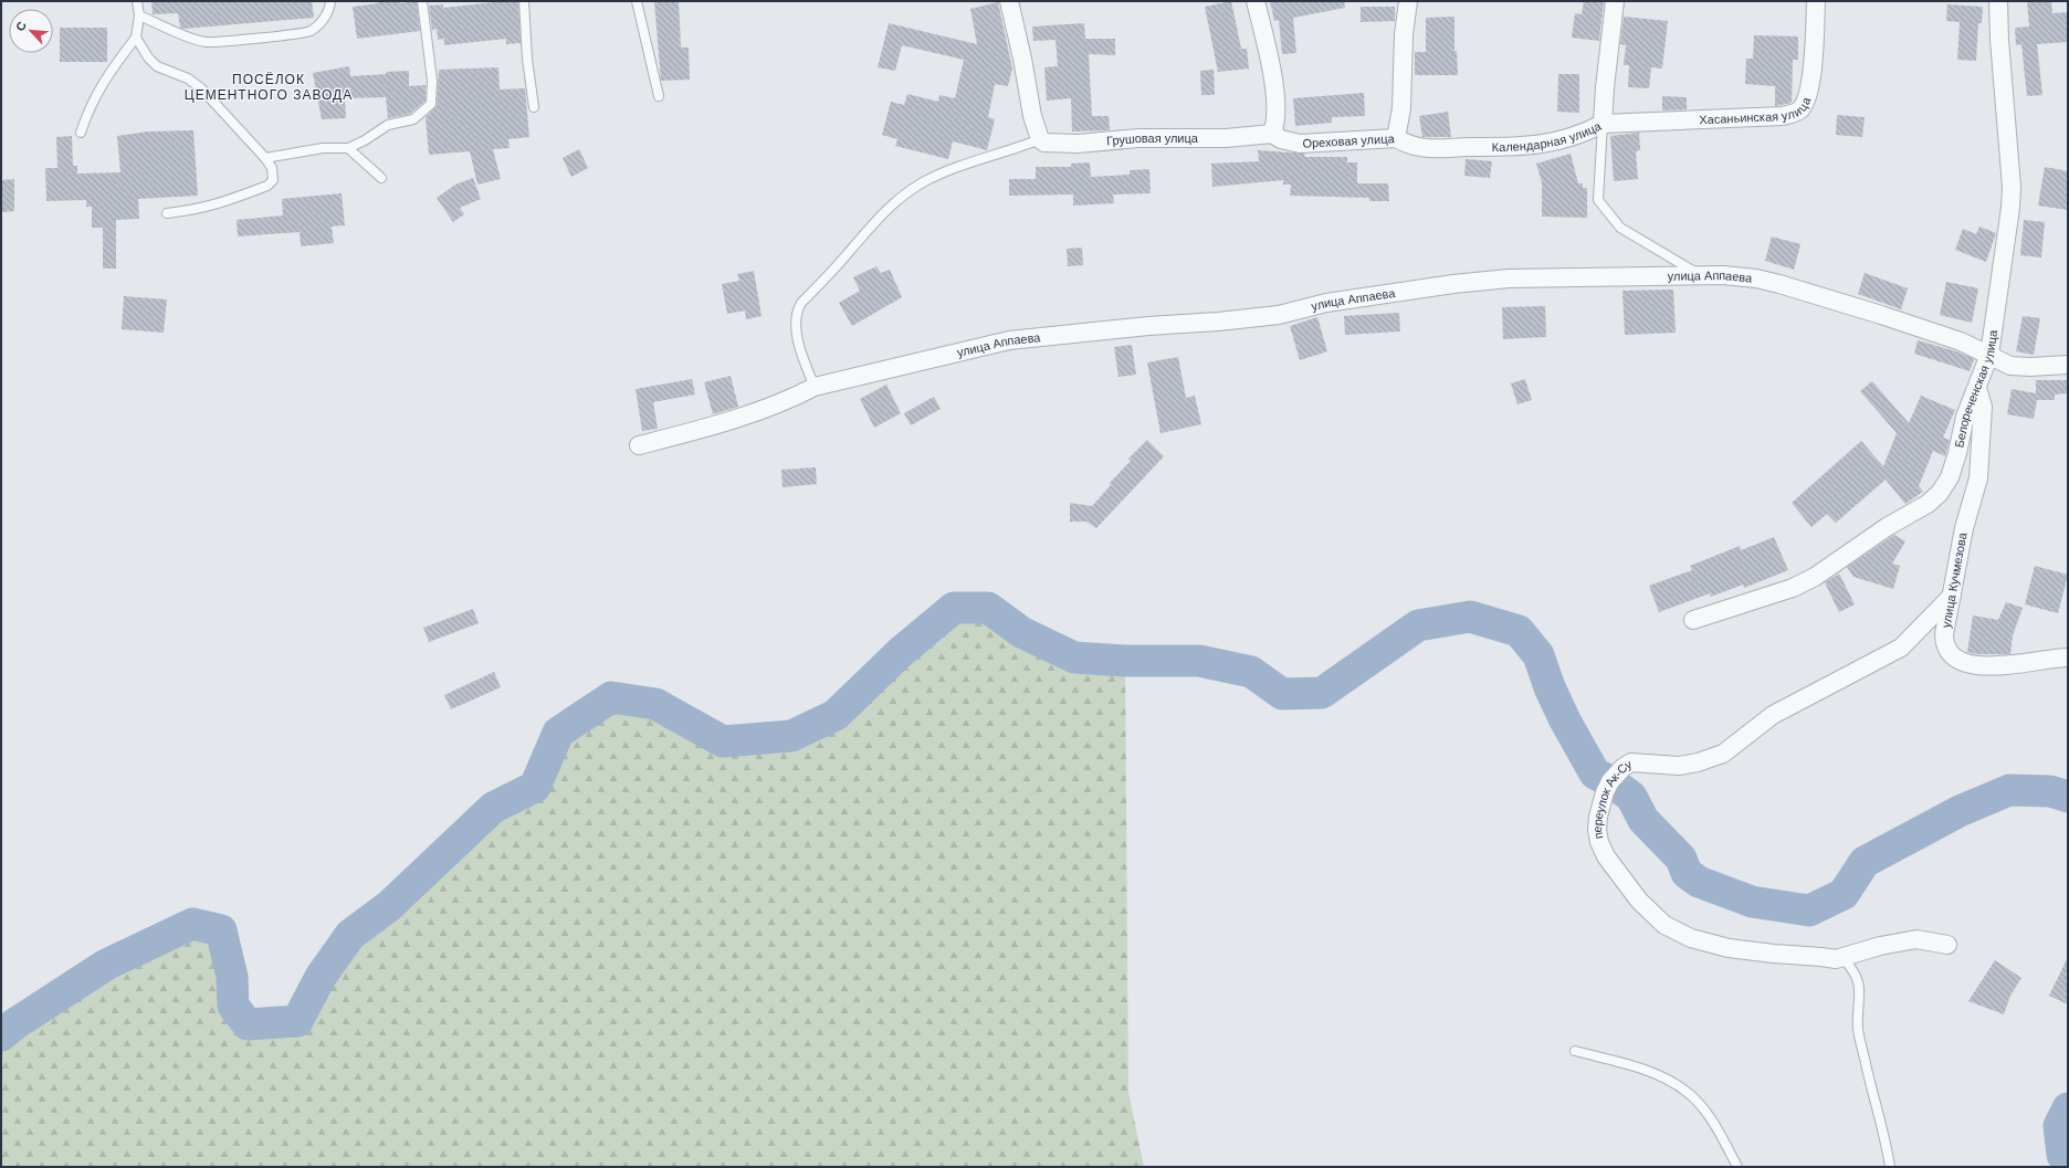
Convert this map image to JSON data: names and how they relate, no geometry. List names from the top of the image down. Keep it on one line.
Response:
{"streets":{"street":["Хасаньинская улица","Календарная улица","Ореховая улица","Грушовая улица","улица Аппаева","Белореченская улица","улица Кучмезова","переулок Ак-Су"]},"crossings":[["Хасаньинская улица","Календарная улица"],["Календарная улица","Ореховая улица"],["Ореховая улица","Грушовая улица"],["улица Аппаева","Белореченская улица"],["Белореченская улица","улица Кучмезова"],["улица Кучмезова","переулок Ак-Су"]],"districts":["ПОСЁЛОК ЦЕМЕНТНОГО ЗАВОДА"],"north":"top left"}
